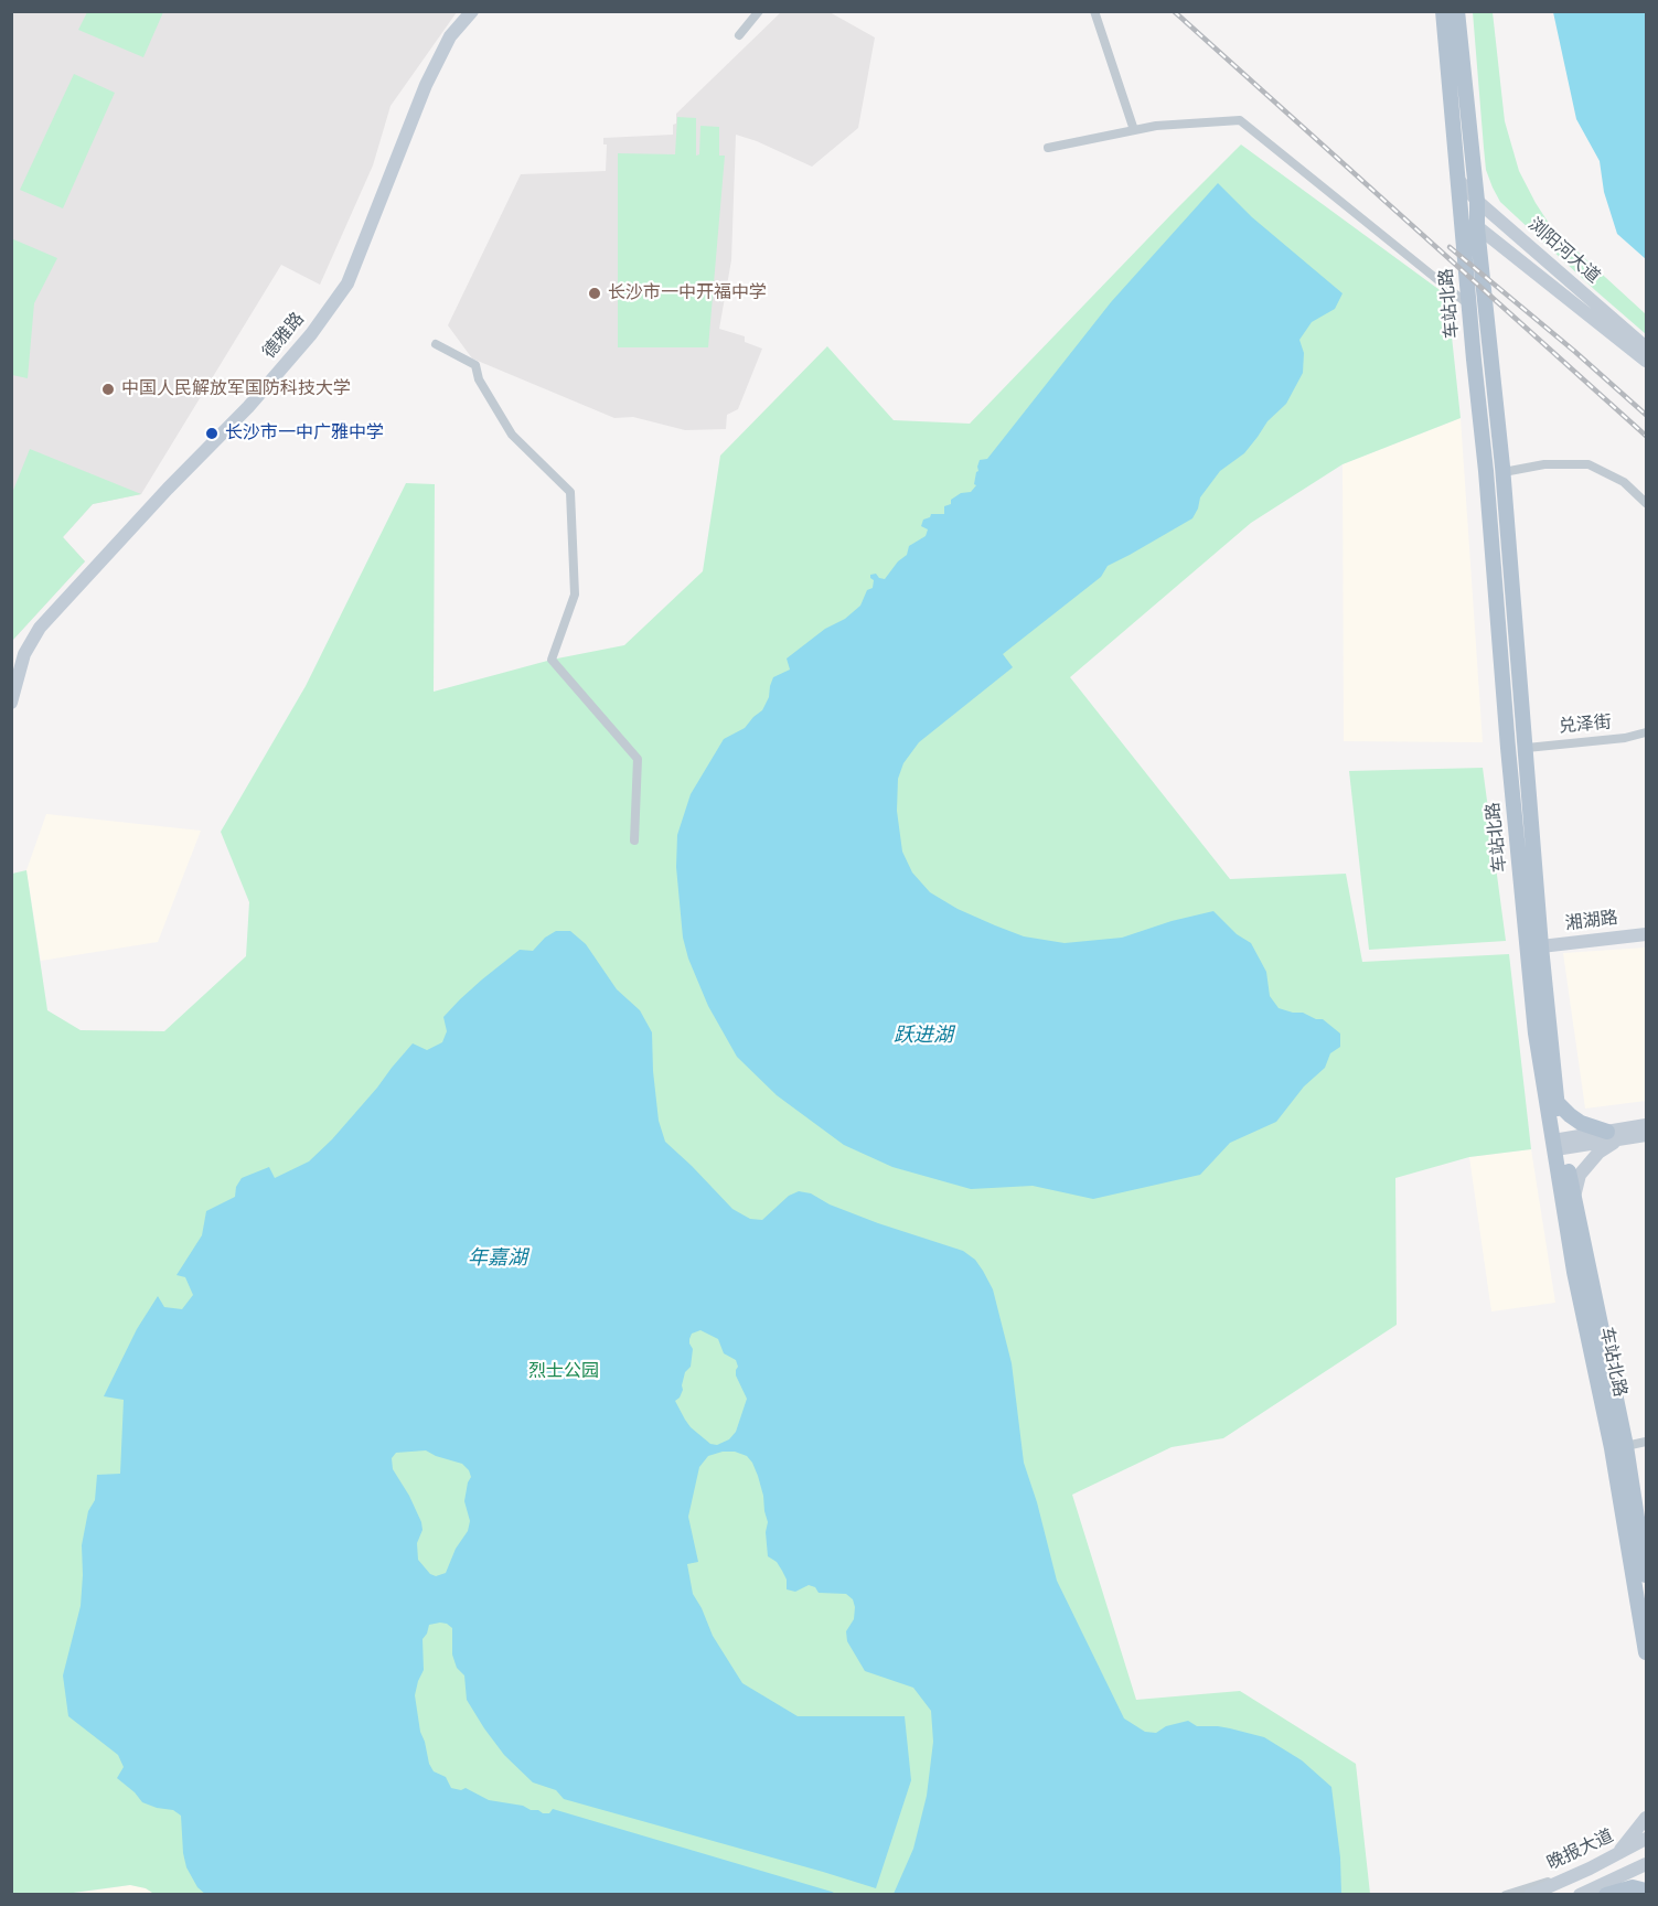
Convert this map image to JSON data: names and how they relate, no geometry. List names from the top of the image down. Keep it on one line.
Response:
{"streets":{"main road":["车站北路"],"street":["浏阳河大道","德雅路","兑泽街","湘湖路","晚报大道"]},"crossings":[["浏阳河大道","车站北路"],["车站北路","兑泽街"],["车站北路","湘湖路"]],"water":["跃进湖","年嘉湖"],"parks":["烈士公园"],"places":["长沙市一中开福中学","中国人民解放军国防科技大学","长沙市一中广雅中学"]}
